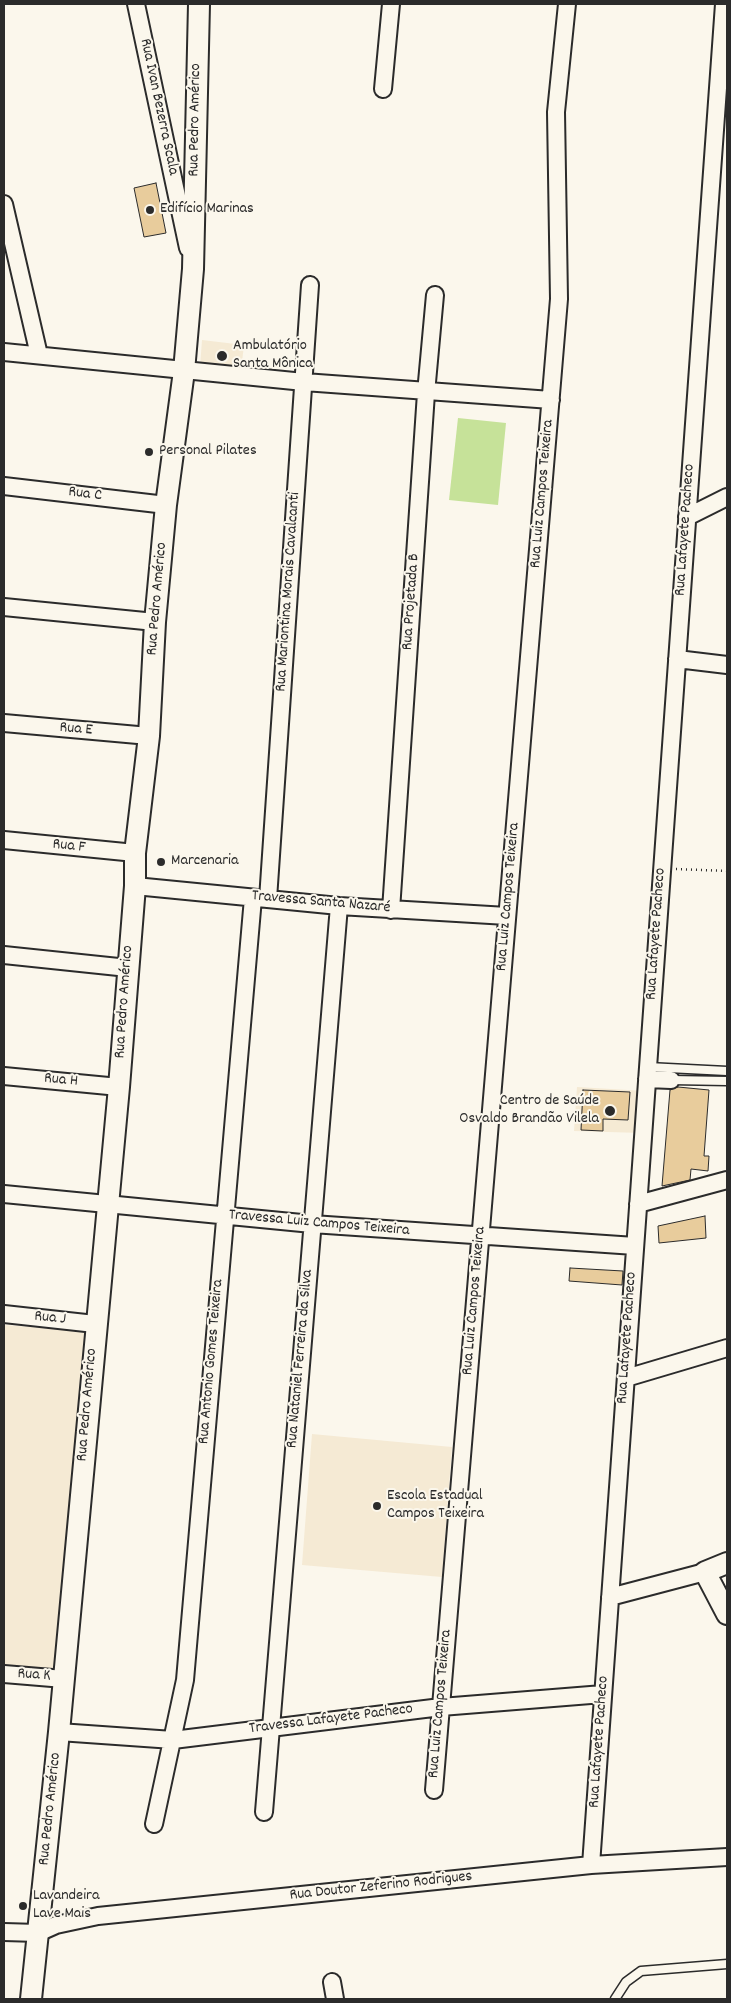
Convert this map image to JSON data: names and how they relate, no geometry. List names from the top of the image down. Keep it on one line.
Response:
{"streets":{"street":["Rua Ivan Bezerra Scala","Rua Pedro Américo","Rua Luiz Campos Teixeira","Rua C","Rua Lafayete Pacheco","Rua Mariontina Morais Cavalcanti","Rua Projetada B","Rua E","Rua F","Travessa Santa Nazaré","Rua H","Travessa Luiz Campos Teixeira","Rua J","Rua Nataniel Ferreira da Silva","Rua Antonio Gomes Teixeira","Rua K","Travessa Lafayete Pacheco","Rua Doutor Zeferino Rodrigues"]},"crossings":[["Rua Ivan Bezerra Scala","Rua Pedro Américo"],["Rua Pedro Américo","Rua C"],["Rua Pedro Américo","Rua E"],["Rua Pedro Américo","Rua F"],["Rua Pedro Américo","Travessa Santa Nazaré"],["Rua Pedro Américo","Rua H"],["Rua Pedro Américo","Travessa Luiz Campos Teixeira"],["Rua Pedro Américo","Rua J"],["Rua Pedro Américo","Rua K"],["Rua Pedro Américo","Travessa Lafayete Pacheco"],["Rua Pedro Américo","Rua Doutor Zeferino Rodrigues"],["Rua Luiz Campos Teixeira","Travessa Santa Nazaré"],["Rua Luiz Campos Teixeira","Travessa Luiz Campos Teixeira"],["Rua Luiz Campos Teixeira","Travessa Lafayete Pacheco"],["Rua Lafayete Pacheco","Travessa Luiz Campos Teixeira"],["Rua Lafayete Pacheco","Travessa Lafayete Pacheco"],["Rua Lafayete Pacheco","Rua Doutor Zeferino Rodrigues"],["Rua Mariontina Morais Cavalcanti","Travessa Santa Nazaré"],["Rua Mariontina Morais Cavalcanti","Rua Antonio Gomes Teixeira"],["Rua Projetada B","Travessa Santa Nazaré"],["Travessa Santa Nazaré","Rua Nataniel Ferreira da Silva"],["Travessa Santa Nazaré","Rua Antonio Gomes Teixeira"],["Travessa Luiz Campos Teixeira","Rua Nataniel Ferreira da Silva"],["Travessa Luiz Campos Teixeira","Rua Antonio Gomes Teixeira"],["Rua Nataniel Ferreira da Silva","Travessa Lafayete Pacheco"],["Rua Antonio Gomes Teixeira","Travessa Lafayete Pacheco"]],"places":["Edifício Marinas","Ambulatório Santa Mônica","Personal Pilates","Marcenaria","Centro de Saúde Osvaldo Brandão Vilela","Escola Estadual Campos Teixeira","Lavandeira Lave Mais"]}
